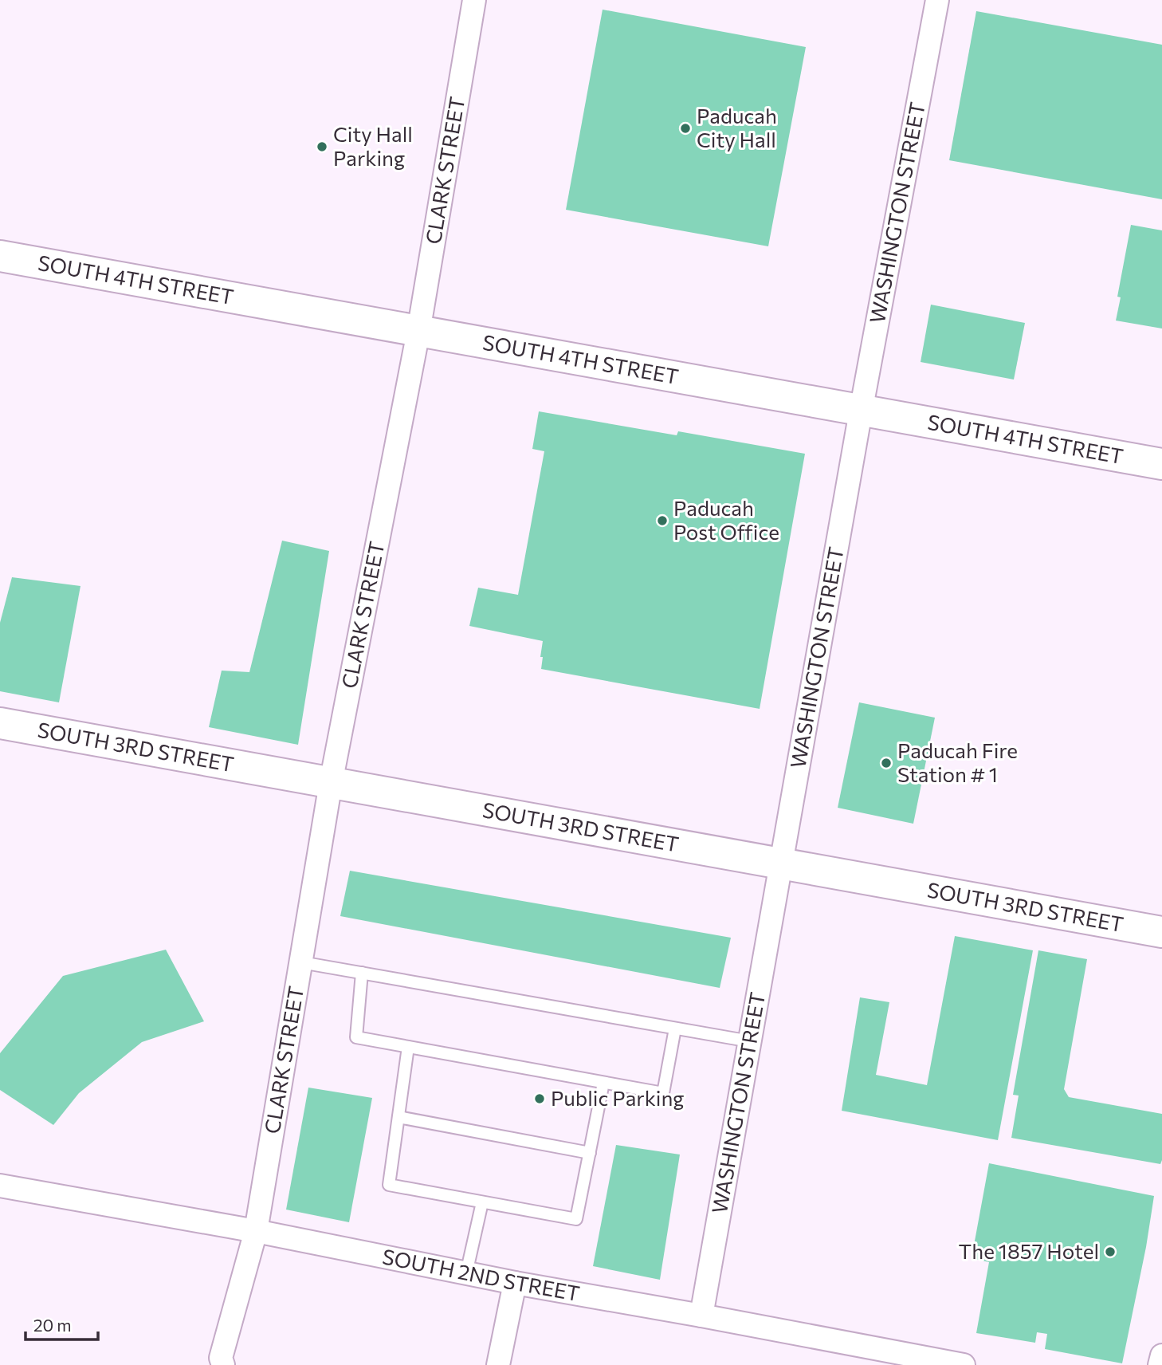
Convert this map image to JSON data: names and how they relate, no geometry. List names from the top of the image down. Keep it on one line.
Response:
{"streets":{"main road":["SOUTH 4TH STREET","SOUTH 3RD STREET"],"street":["CLARK STREET","WASHINGTON STREET","SOUTH 2ND STREET"]},"crossings":[["CLARK STREET","SOUTH 4TH STREET"],["CLARK STREET","SOUTH 3RD STREET"],["CLARK STREET","SOUTH 2ND STREET"],["WASHINGTON STREET","SOUTH 4TH STREET"],["WASHINGTON STREET","SOUTH 3RD STREET"],["WASHINGTON STREET","SOUTH 2ND STREET"]],"places":["Paducah City Hall","City Hall Parking","Paducah Post Office","Paducah Fire Station # 1","Public Parking","The 1857 Hotel"],"scale_bar":"20 m"}
